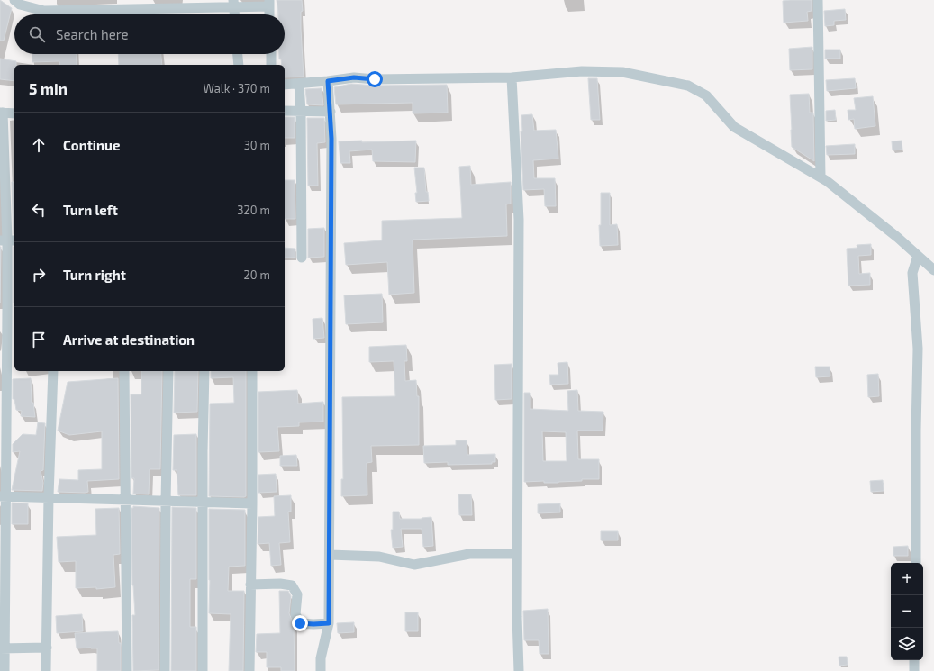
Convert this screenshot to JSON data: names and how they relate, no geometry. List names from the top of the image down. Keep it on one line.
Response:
{"page":{"search":"Search here","heading":["5 min","Walk · 370 m"],"list":[["Continue","30 m"],["Turn left","320 m"],["Turn right","20 m"],"Arrive at destination"],"map_buttons":["+","−"]}}
